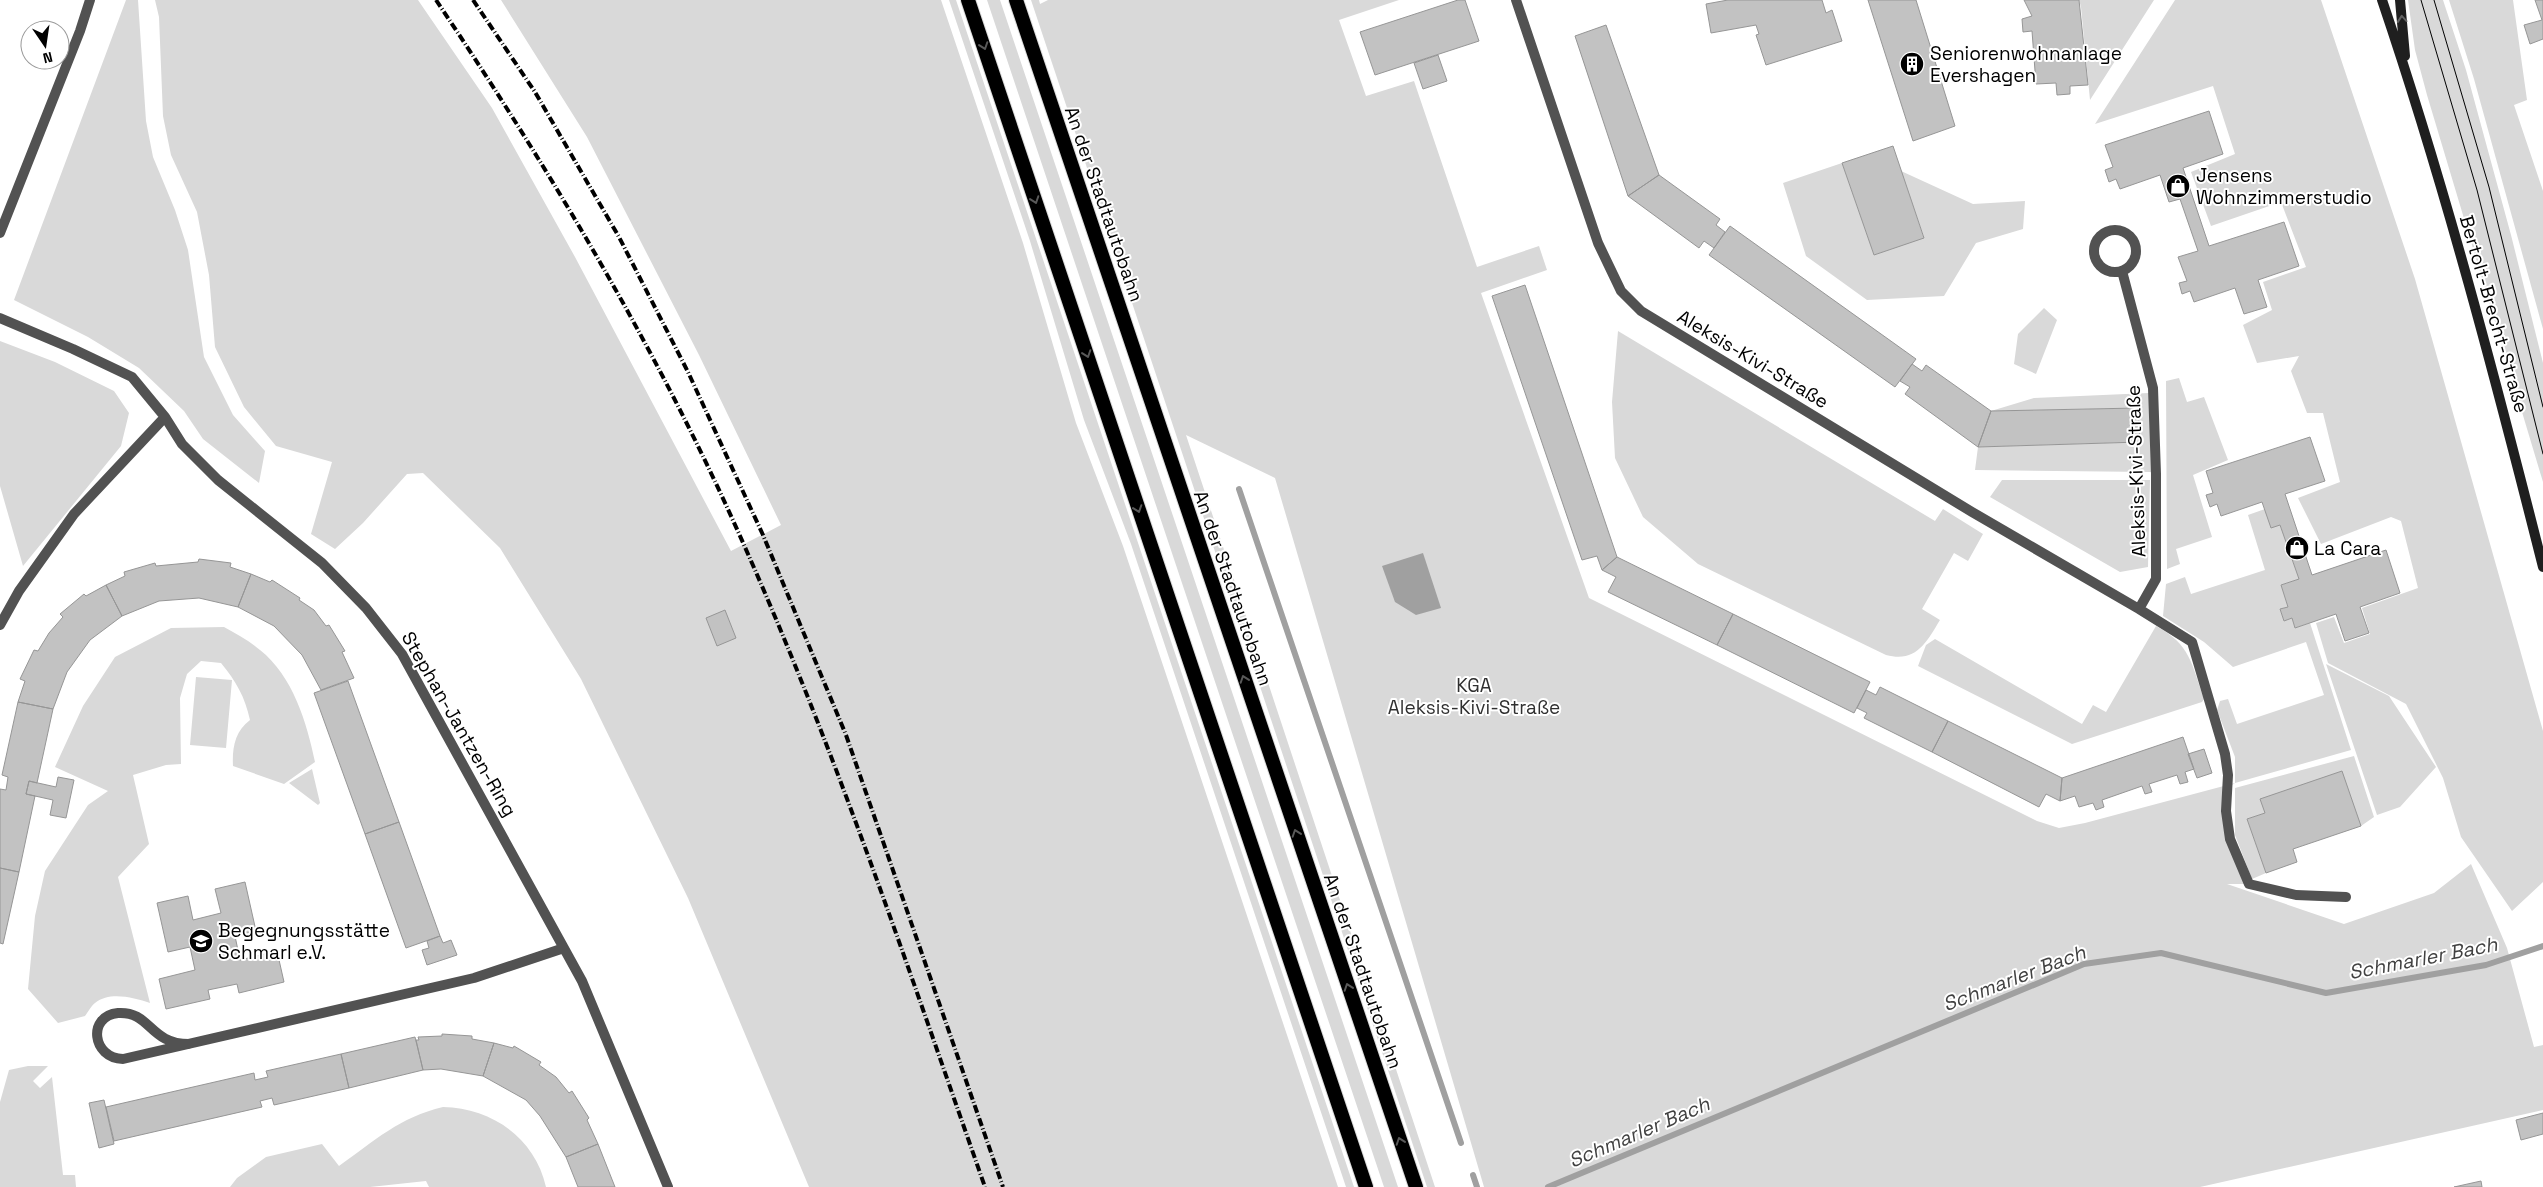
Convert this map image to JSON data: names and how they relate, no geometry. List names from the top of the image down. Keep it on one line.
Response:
{"streets":{"highway":["An der Stadtautobahn"],"main road":["Bertolt-Brecht-Straße"],"street":["Aleksis-Kivi-Straße","Stephan-Jantzen-Ring"]},"water":["Schmarler Bach"],"parks":["KGA Aleksis-Kivi-Straße"],"places":{"building":["Seniorenwohnanlage Evershagen"],"shop":["Jensens Wohnzimmerstudio","La Cara"],"school or university":["Begegnungsstätte Schmarl e.V."]},"north":"bottom"}
